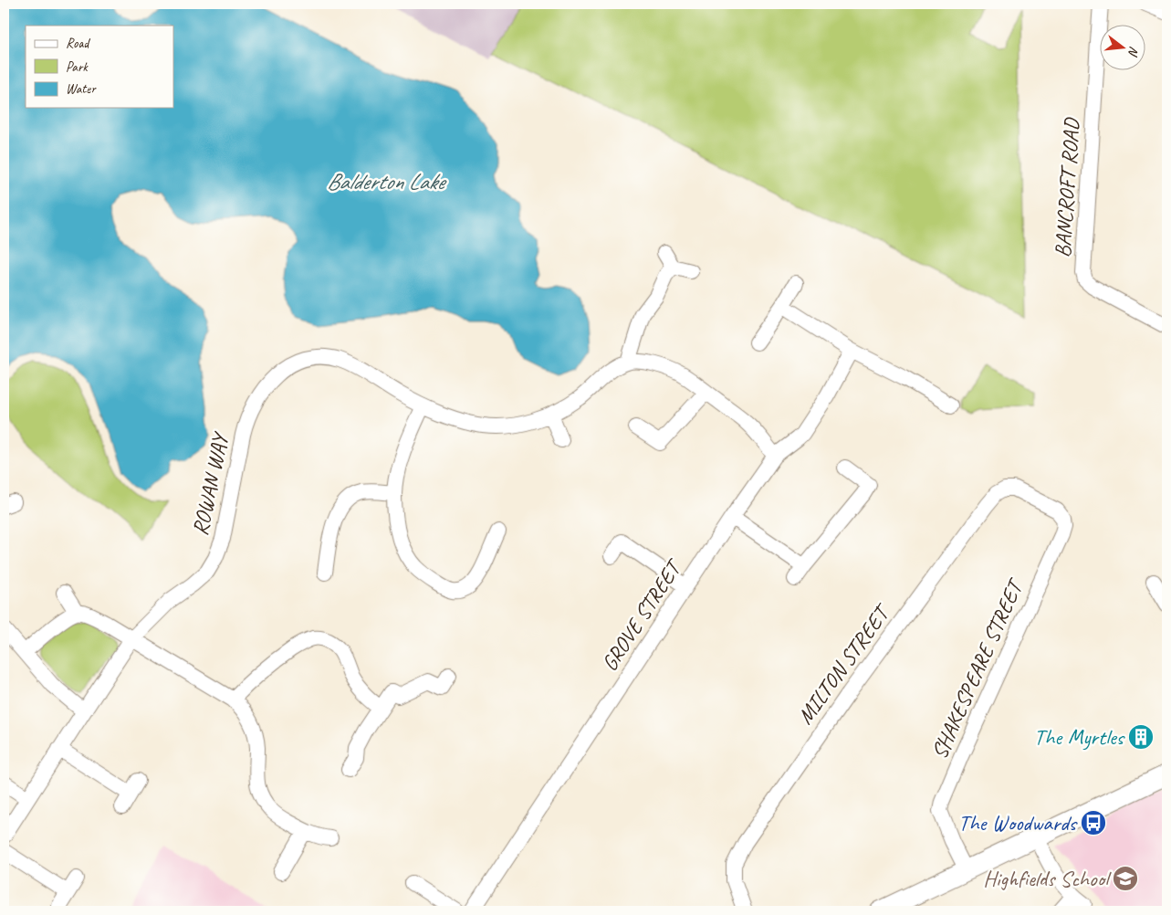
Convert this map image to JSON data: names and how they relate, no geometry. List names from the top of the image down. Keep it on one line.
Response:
{"streets":{"street":["BANCROFT ROAD","ROWAN WAY","GROVE STREET","MILTON STREET","SHAKESPEARE STREET"]},"crossings":[["MILTON STREET","SHAKESPEARE STREET"]],"water":["Balderton Lake"],"places":{"building":["The Myrtles"],"bus stop":["The Woodwards"],"school or university":["Highfields School"]},"legend":["Road","Park","Water"],"north":"right"}
